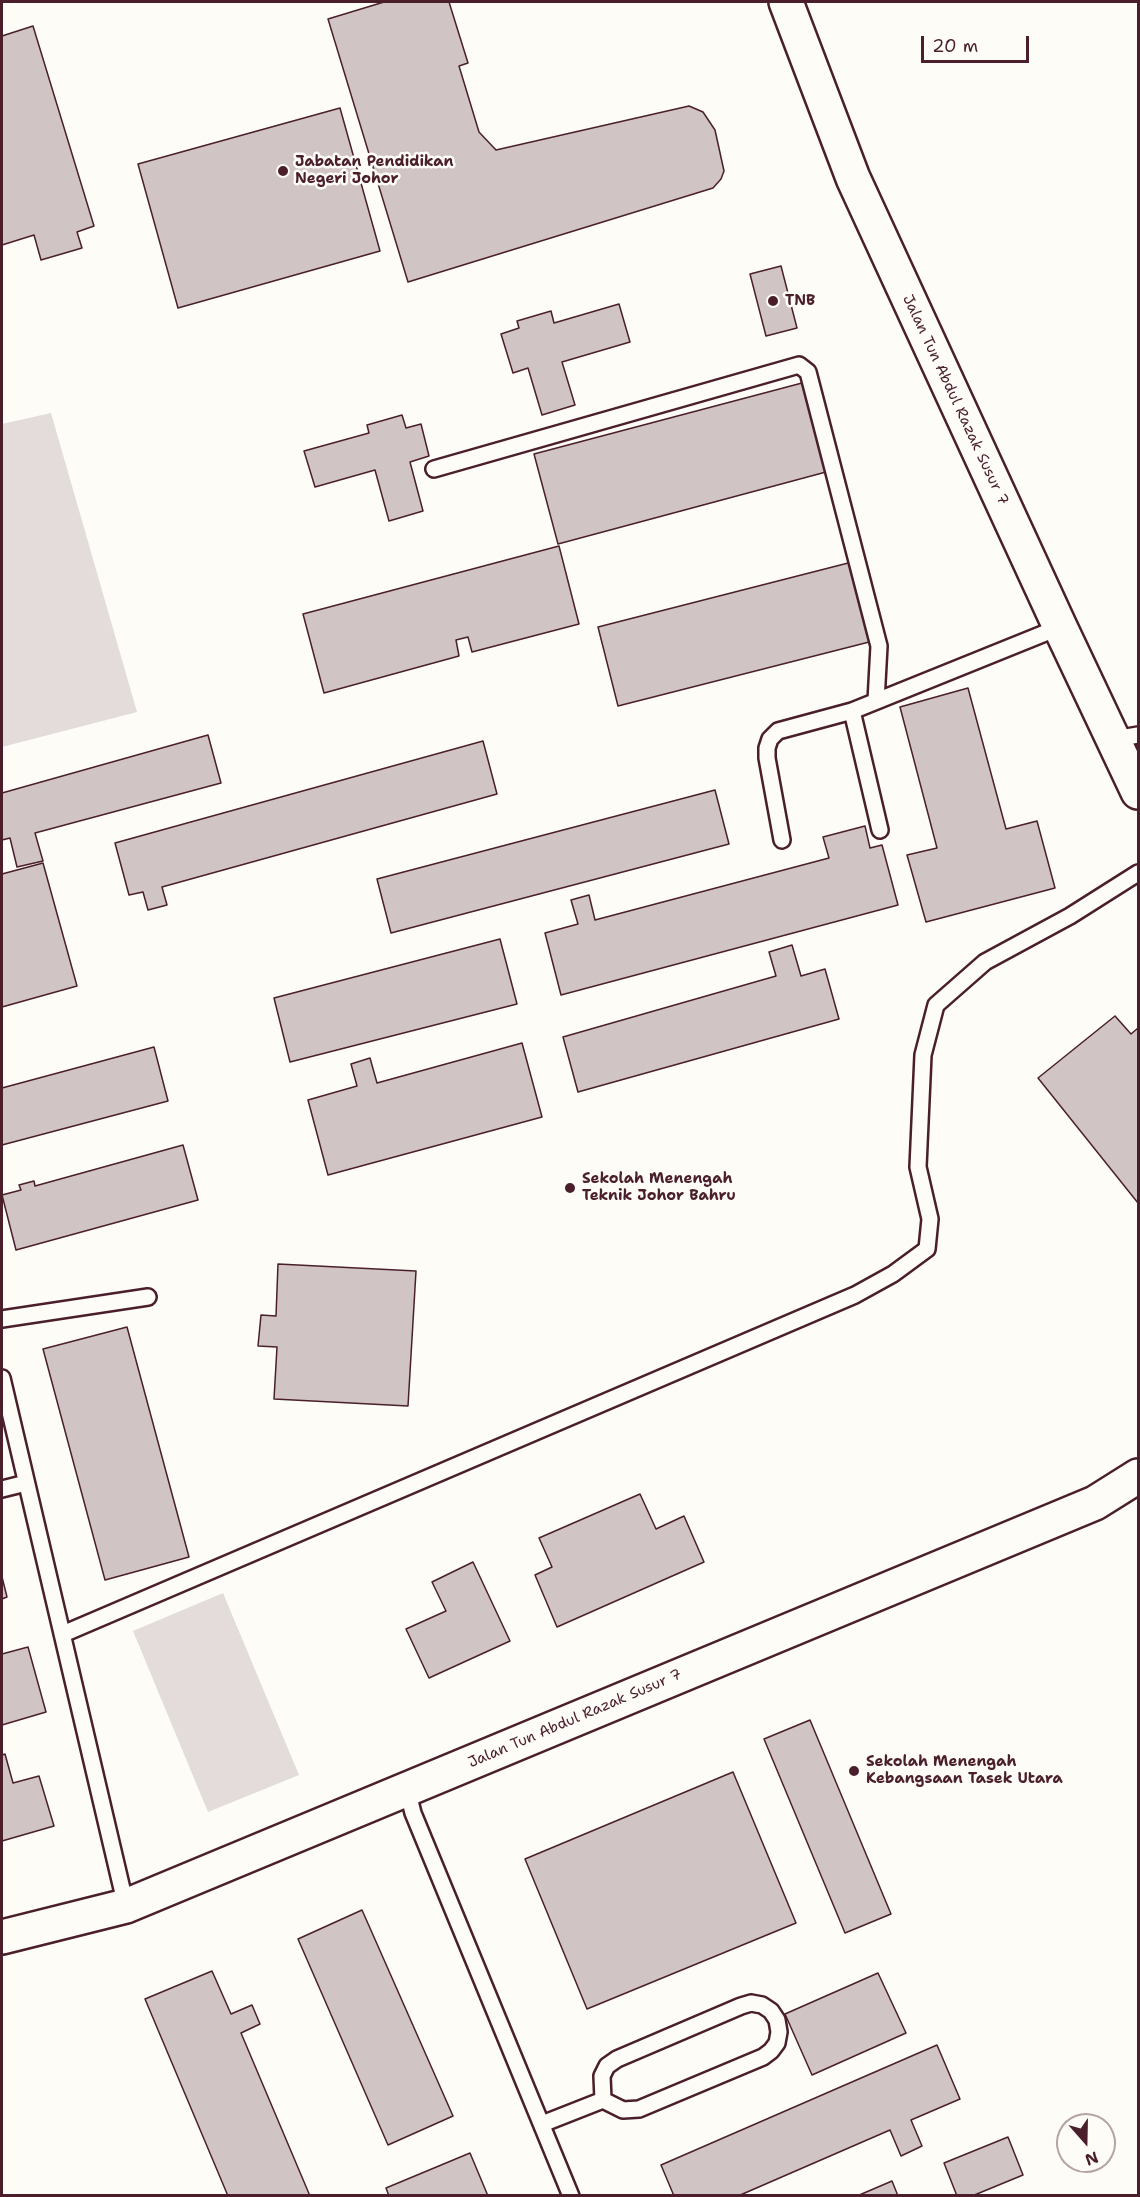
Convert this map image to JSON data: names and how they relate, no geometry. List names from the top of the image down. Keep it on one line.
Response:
{"streets":{"street":["Jalan Tun Abdul Razak Susur 7"]},"places":["Jabatan Pendidikan Negeri Johor","TNB","Sekolah Menengah Teknik Johor Bahru","Sekolah Menengah Kebangsaan Tasek Utara"],"scale_bar":"20 m","north":"bottom"}
